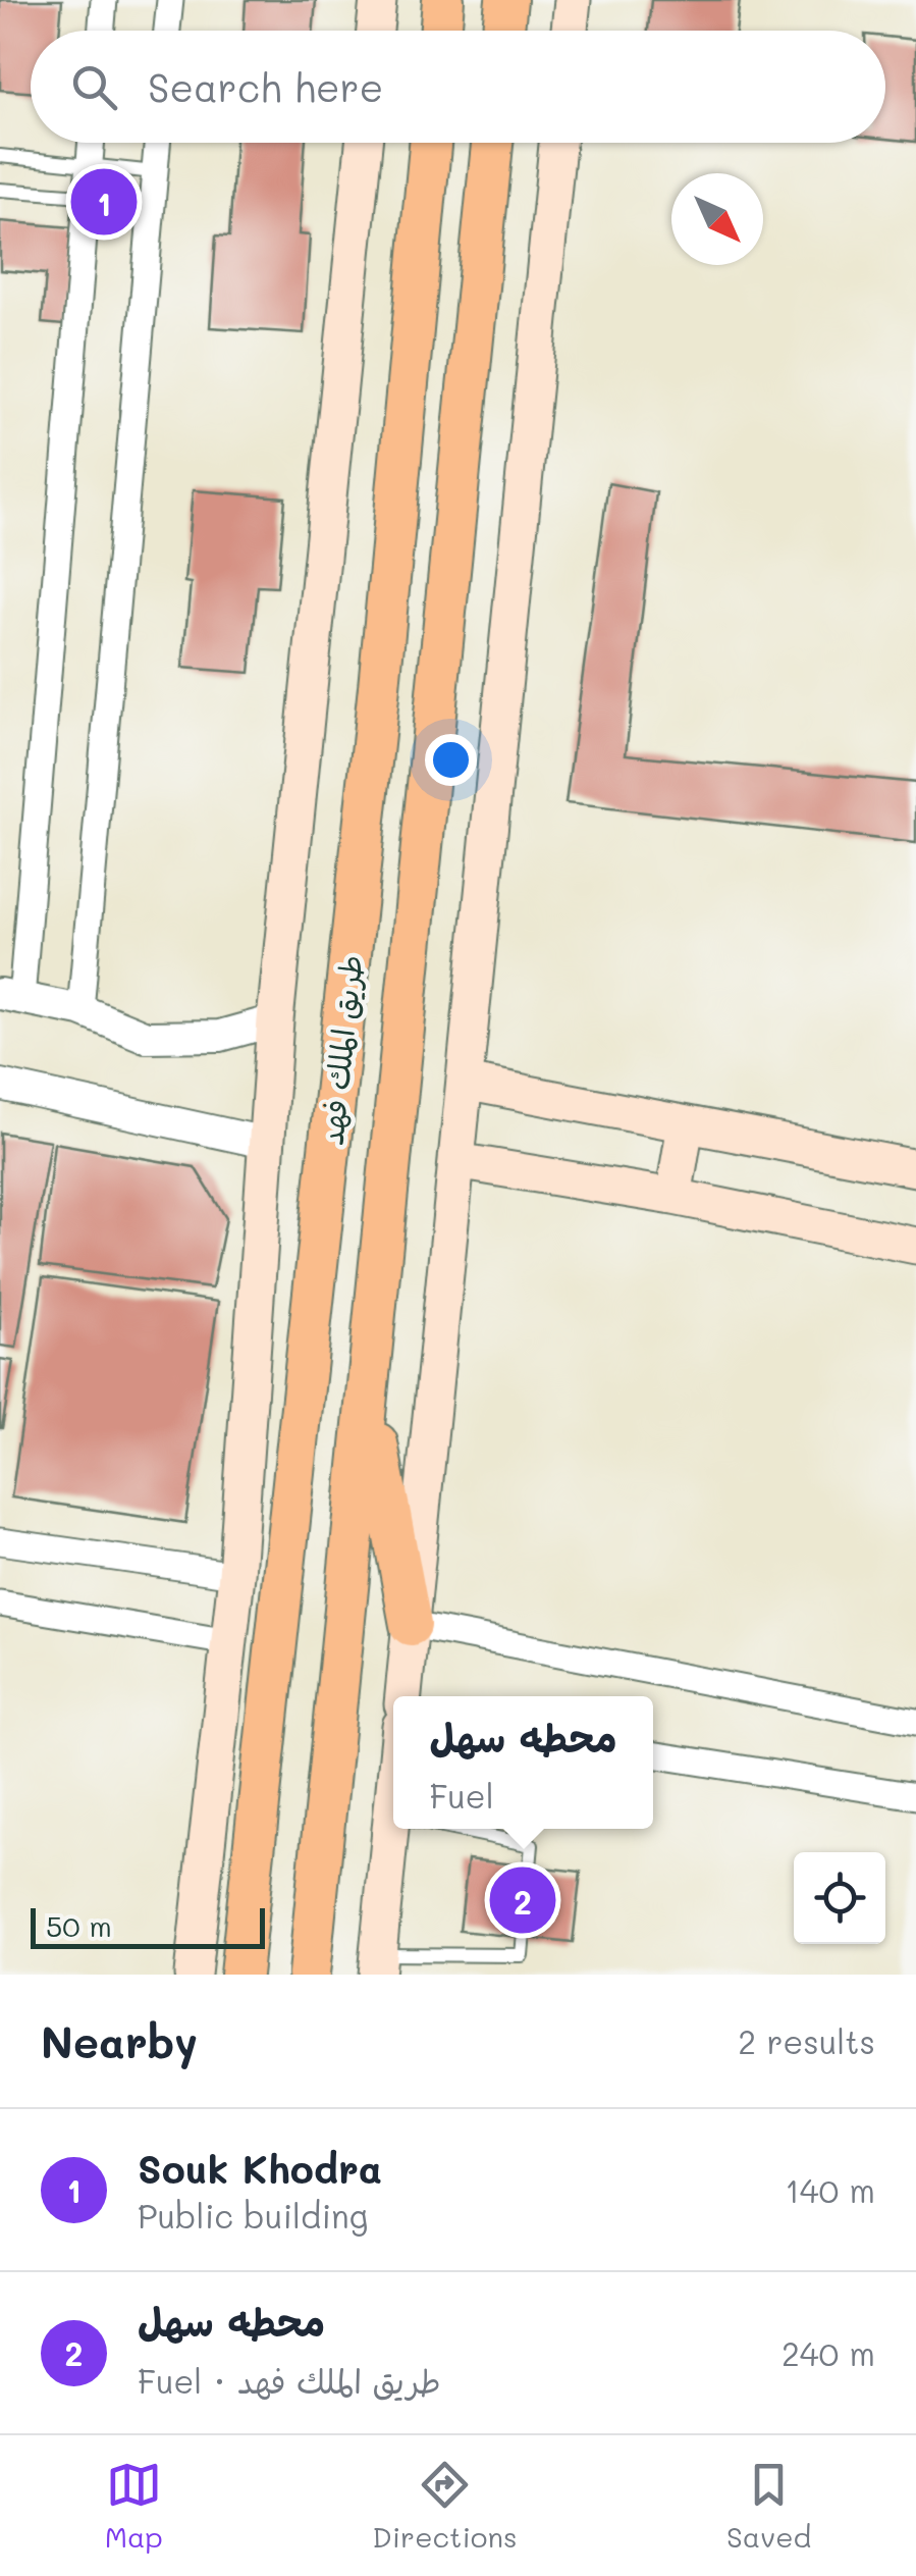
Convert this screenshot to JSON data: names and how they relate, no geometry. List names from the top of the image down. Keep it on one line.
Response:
{"streets":{"highway":["طريق الملك فهد"]},"scale_bar":"50 m","north":"bottom right","page":{"search":"Search here","pins":["1","2"],"popup":["محطه سهل","Fuel"],"scale":"50 m","heading":["Nearby","2 results"],"list":[{"mark":"1","name":"Souk Khodra","note":"Public building","value":"140 m"},{"mark":"2","name":"محطه سهل","note":"Fuel · طريق الملك فهد","value":"240 m"}],"nav":["Map","Directions","Saved"]}}
